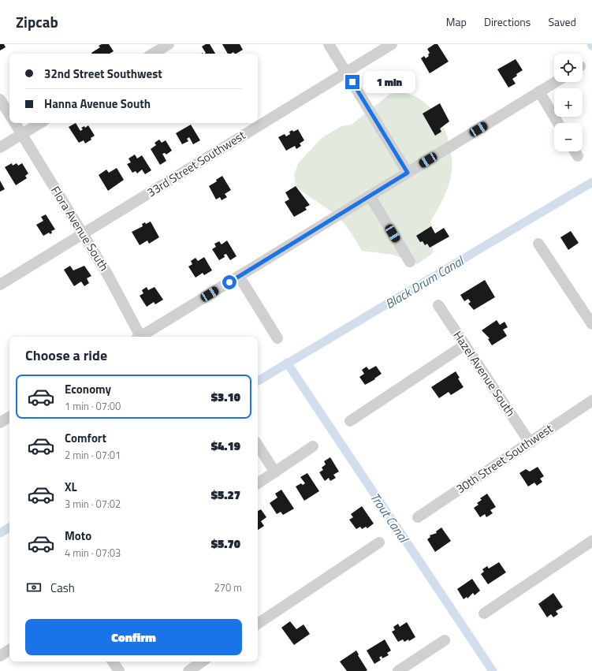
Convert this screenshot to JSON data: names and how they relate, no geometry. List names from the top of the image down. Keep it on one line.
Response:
{"streets":{"street":["33rd Street Southwest","Flora Avenue South","Hazel Avenue South","30th Street Southwest"]},"crossings":[["33rd Street Southwest","Flora Avenue South"],["Hazel Avenue South","30th Street Southwest"]],"water":["Black Drum Canal","Trout Canal"],"page":{"header":"Zipcab","nav":["Map","Directions","Saved"],"map_buttons":["+","−"],"banner":["32nd Street Southwest","Hanna Avenue South"],"bubble":"1 min","heading":"Choose a ride","list":[{"name":"Economy","note":"1 min · 07:00","value":"$3.10"},{"name":"Comfort","note":"2 min · 07:01","value":"$4.19"},{"name":"XL","note":"3 min · 07:02","value":"$5.27"},{"name":"Moto","note":"4 min · 07:03","value":"$5.70"}],"pay":["Cash","270 m"],"buttons":"Confirm"}}
